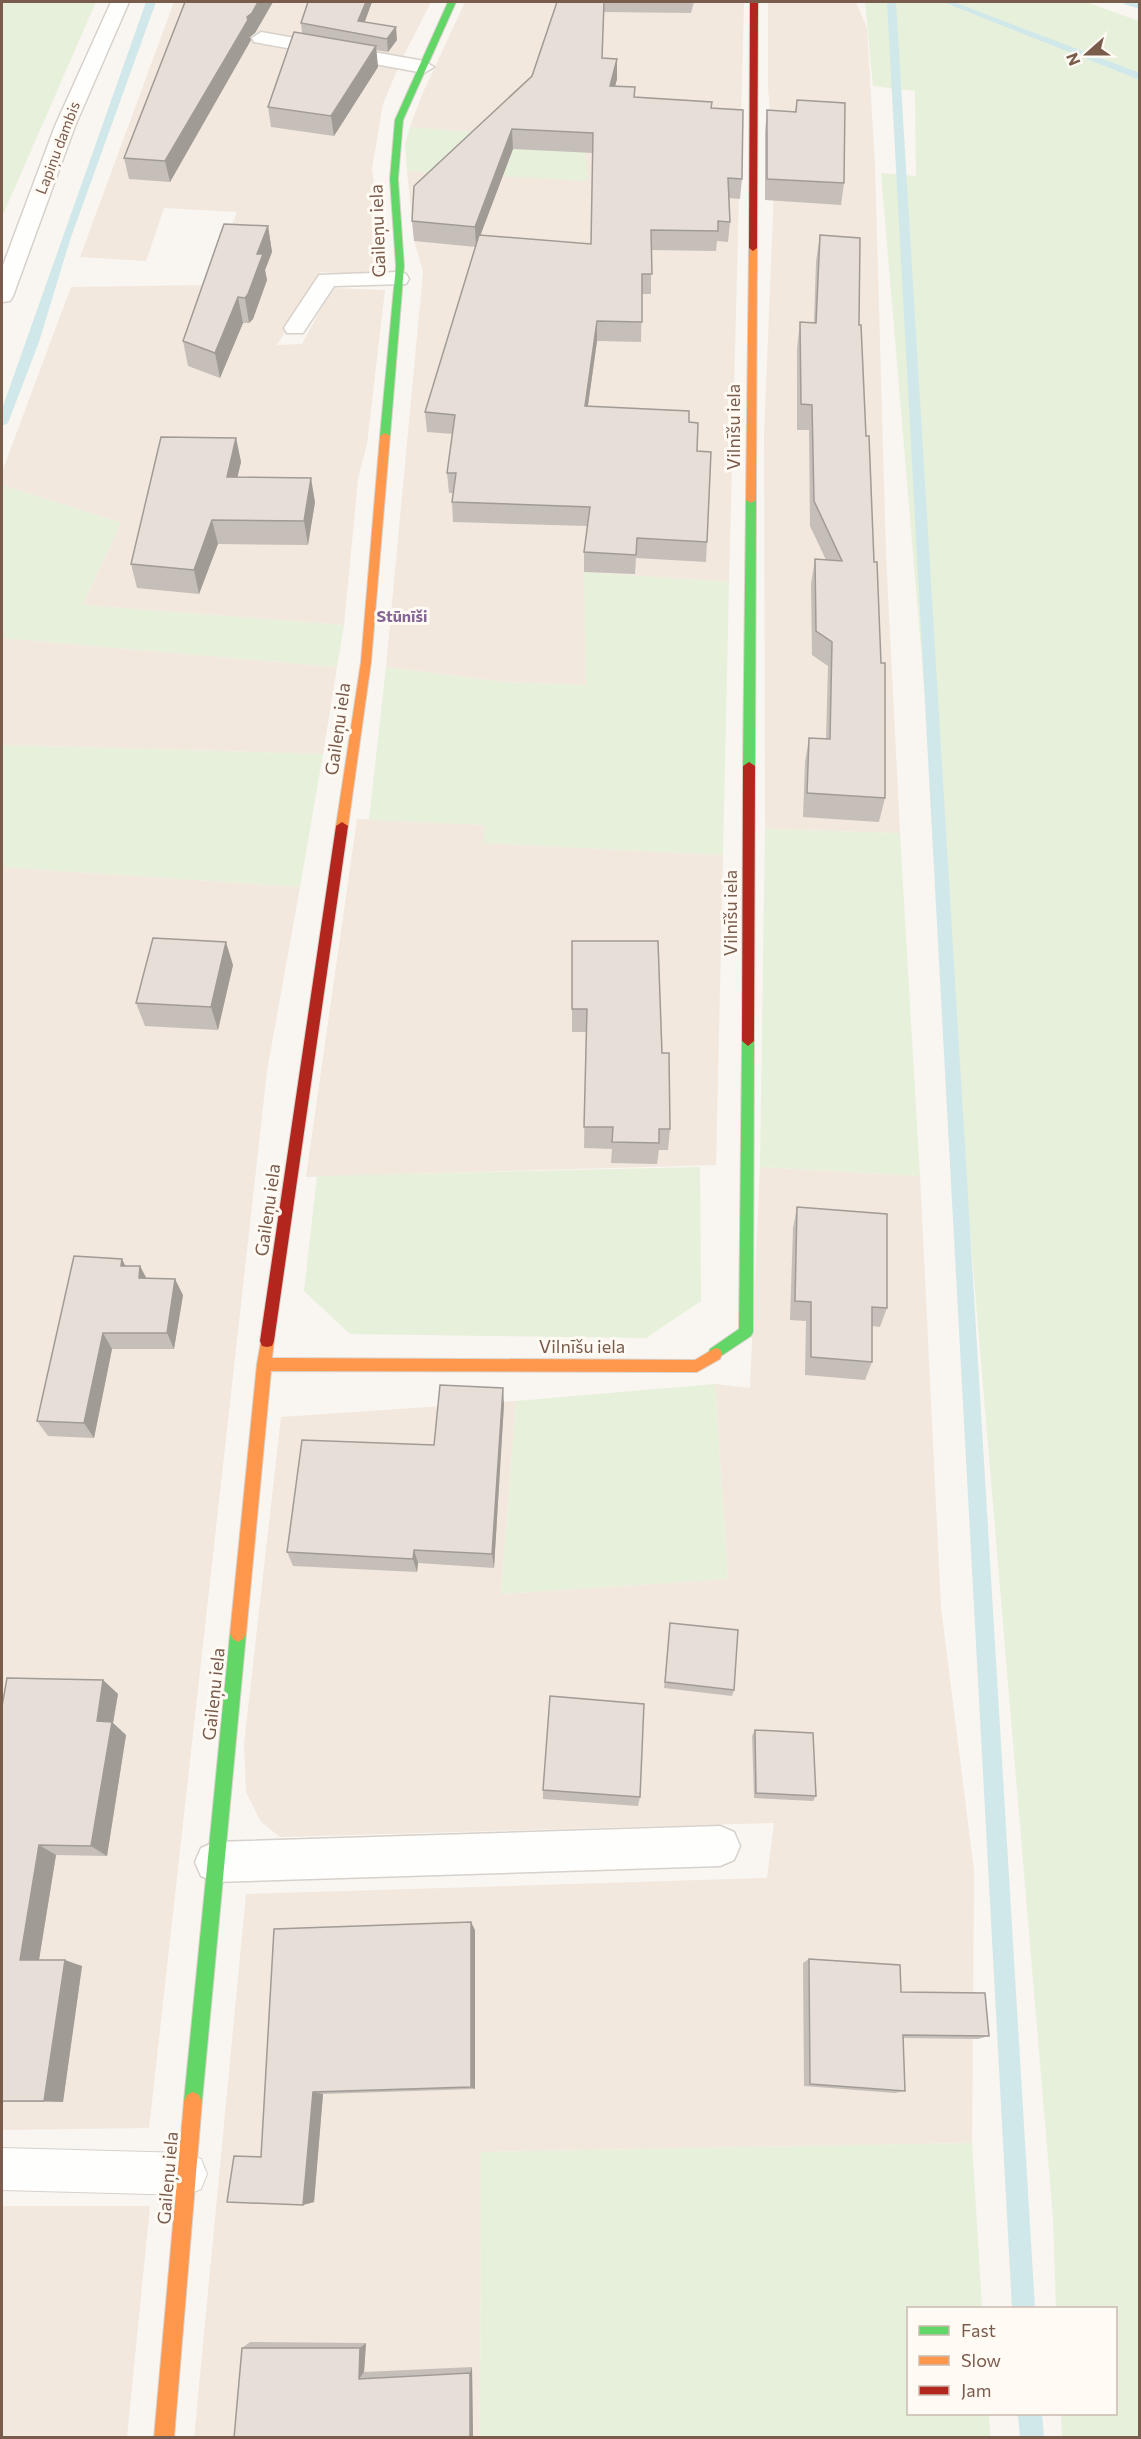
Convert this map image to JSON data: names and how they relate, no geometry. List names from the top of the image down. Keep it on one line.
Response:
{"streets":{"street":["Lapiņu dambis","Gaileņu iela","Vilnīšu iela"]},"crossings":[["Gaileņu iela","Vilnīšu iela"]],"districts":["Stūnīši"],"legend":["Fast","Slow","Jam"],"north":"left"}
